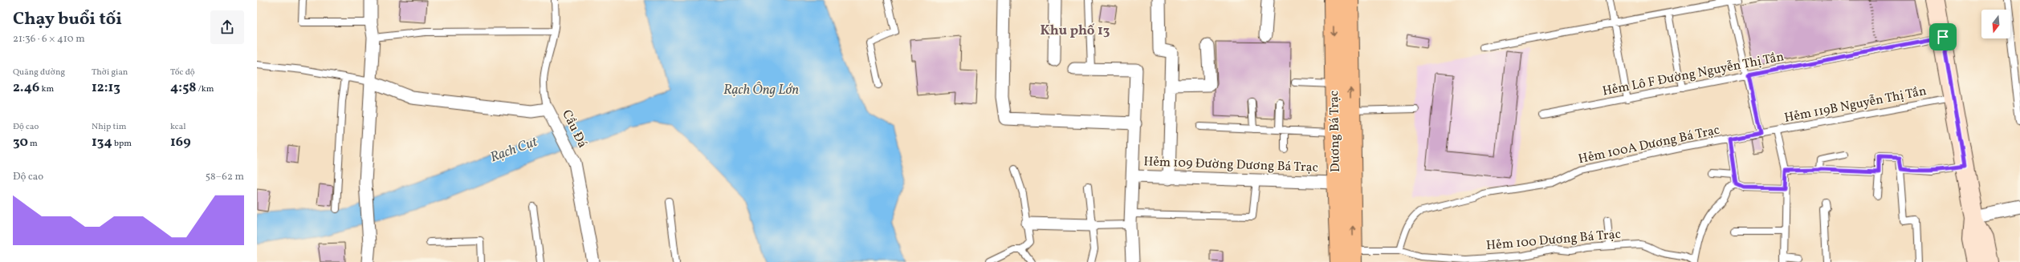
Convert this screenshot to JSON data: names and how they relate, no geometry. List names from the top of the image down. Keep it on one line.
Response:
{"streets":{"main road":["Dương Bá Trạc"],"street":["Cầu Đá","Hẻm 109 Đường Dương Bá Trạc"],"lane":["Hẻm Lô F Đường Nguyễn Thị Tần","Hẻm 119B Nguyễn Thị Tần","Hẻm 100A Dương Bá Trạc","Hẻm 100 Dương Bá Trạc"]},"crossings":[["Hẻm 119B Nguyễn Thị Tần","Hẻm 100A Dương Bá Trạc"],["Dương Bá Trạc","Hẻm 109 Đường Dương Bá Trạc"],["Dương Bá Trạc","Hẻm 100 Dương Bá Trạc"],["Hẻm 100A Dương Bá Trạc","Hẻm 100 Dương Bá Trạc"]],"districts":["Khu phố 13"],"water":["Rạch Ông Lớn","Rạch Cụt"],"north":"bottom","page":{"heading":["Chạy buổi tối","21:36 · 6 × 410 m"],"stats":[["Quãng đường","2.46 km"],["Thời gian","12:13"],["Tốc độ","4:58 /km"],["Độ cao","30 m"],["Nhịp tim","134 bpm"],["kcal","169"]],"chart":["Độ cao","58–62 m"]}}
